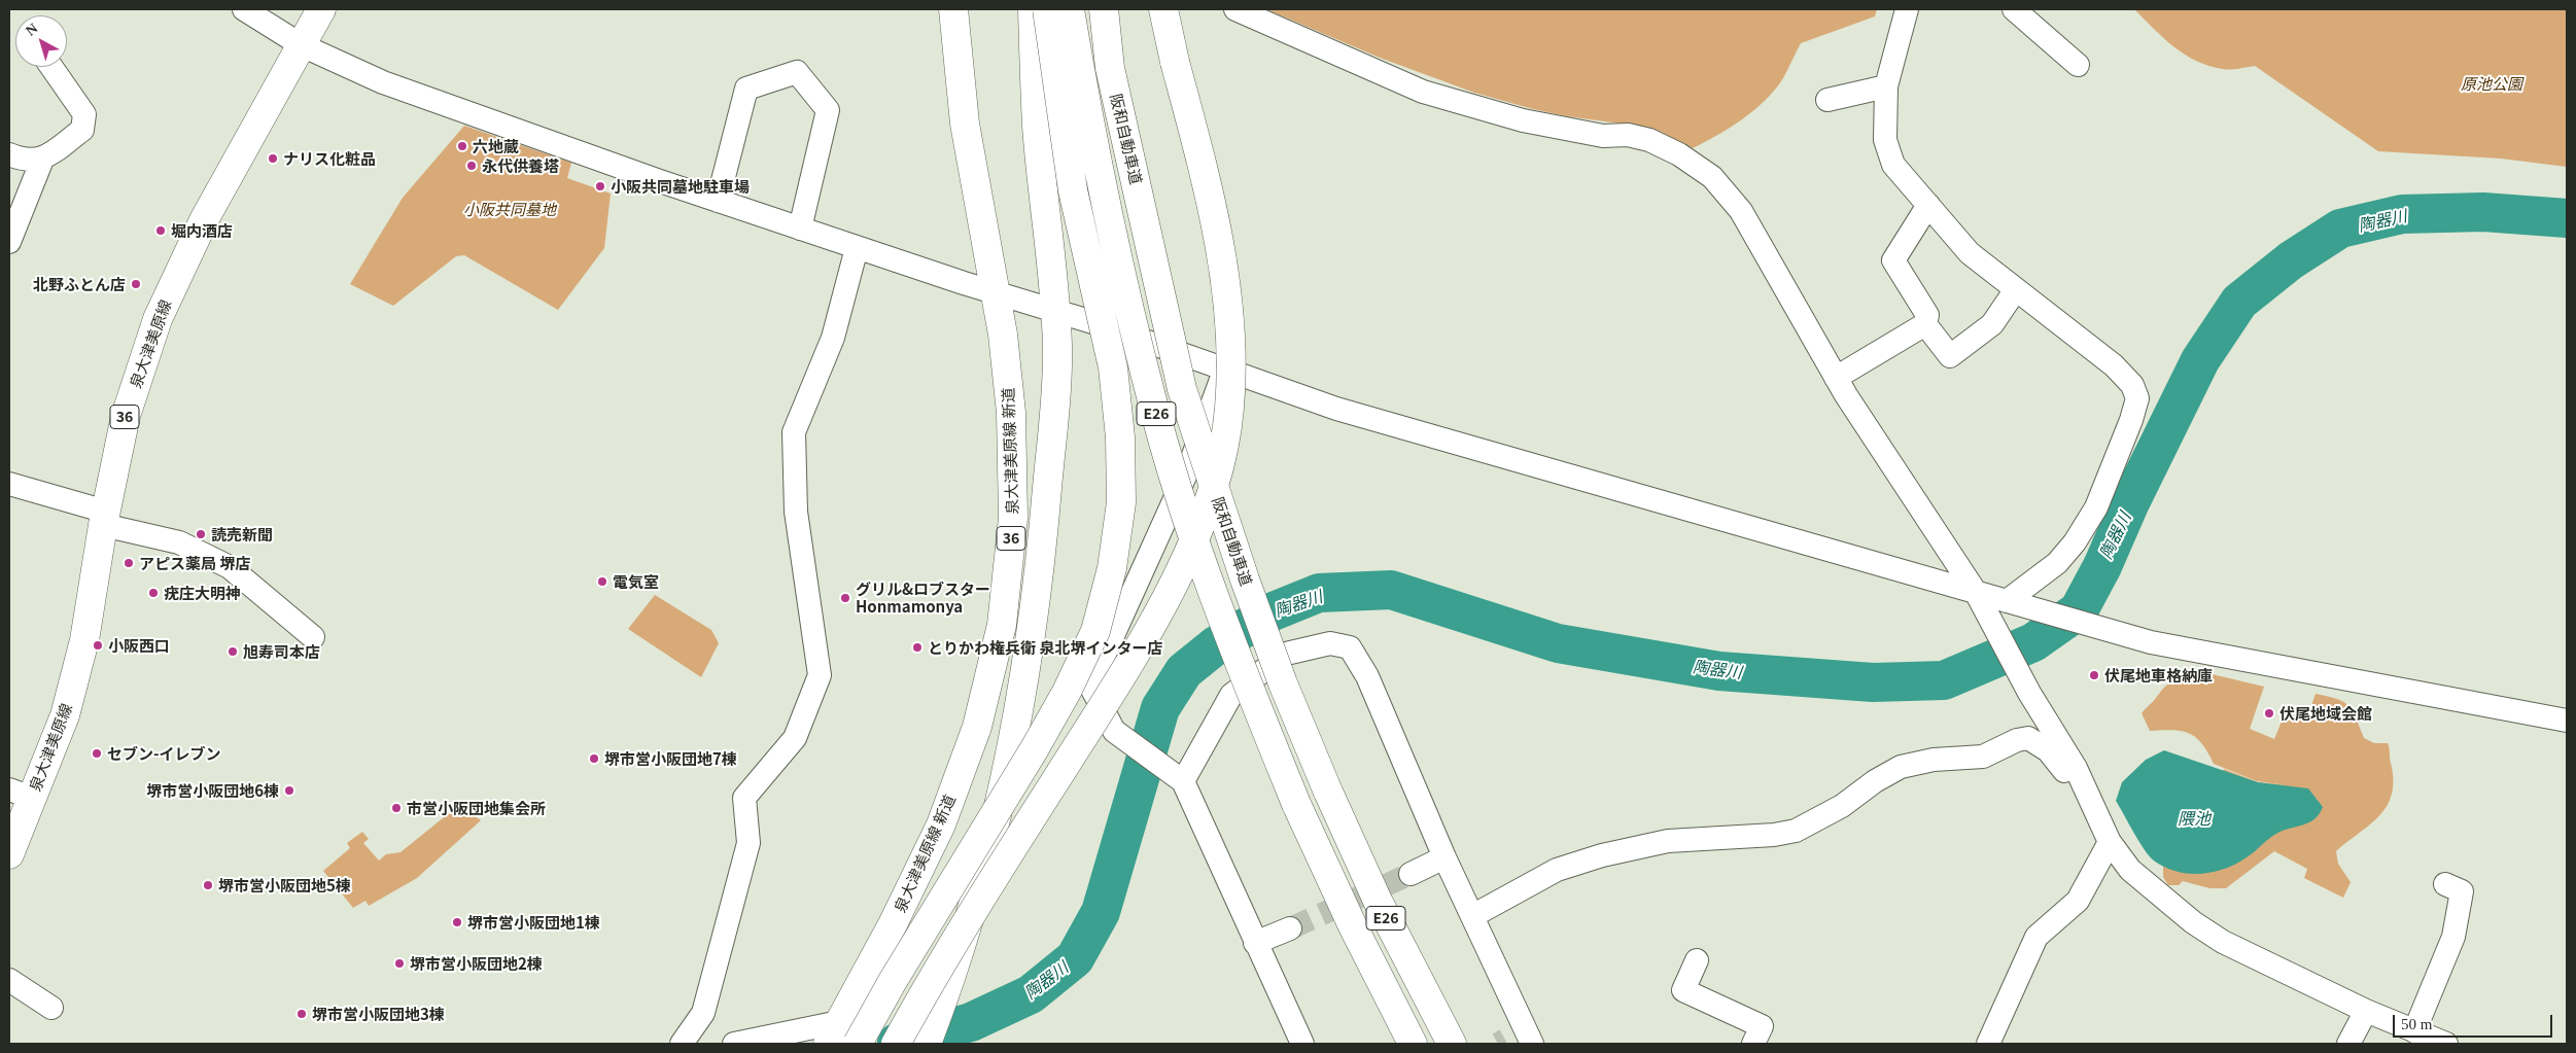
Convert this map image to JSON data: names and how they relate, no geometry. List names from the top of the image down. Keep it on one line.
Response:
{"streets":{"main road":["阪和自動車道","泉大津美原線","E26","36","泉大津美原線 新道"]},"water":["陶器川","隈池"],"parks":["原池公園","小阪共同墓地"],"places":["六地蔵","ナリス化粧品","永代供養塔","小阪共同墓地駐車場","堀内酒店","北野ふとん店","読売新聞","アピス薬局 堺店","電気室","疣庄大明神","グリル&ロブスター Honmamonya","小阪西口","とりかわ権兵衛 泉北堺インター店","旭寿司本店","伏尾地車格納庫","伏尾地域会館","セブン-イレブン","堺市営小阪団地7棟","堺市営小阪団地6棟","市営小阪団地集会所","堺市営小阪団地5棟","堺市営小阪団地1棟","堺市営小阪団地2棟","堺市営小阪団地3棟"],"scale_bar":"50 m","north":"top left"}
